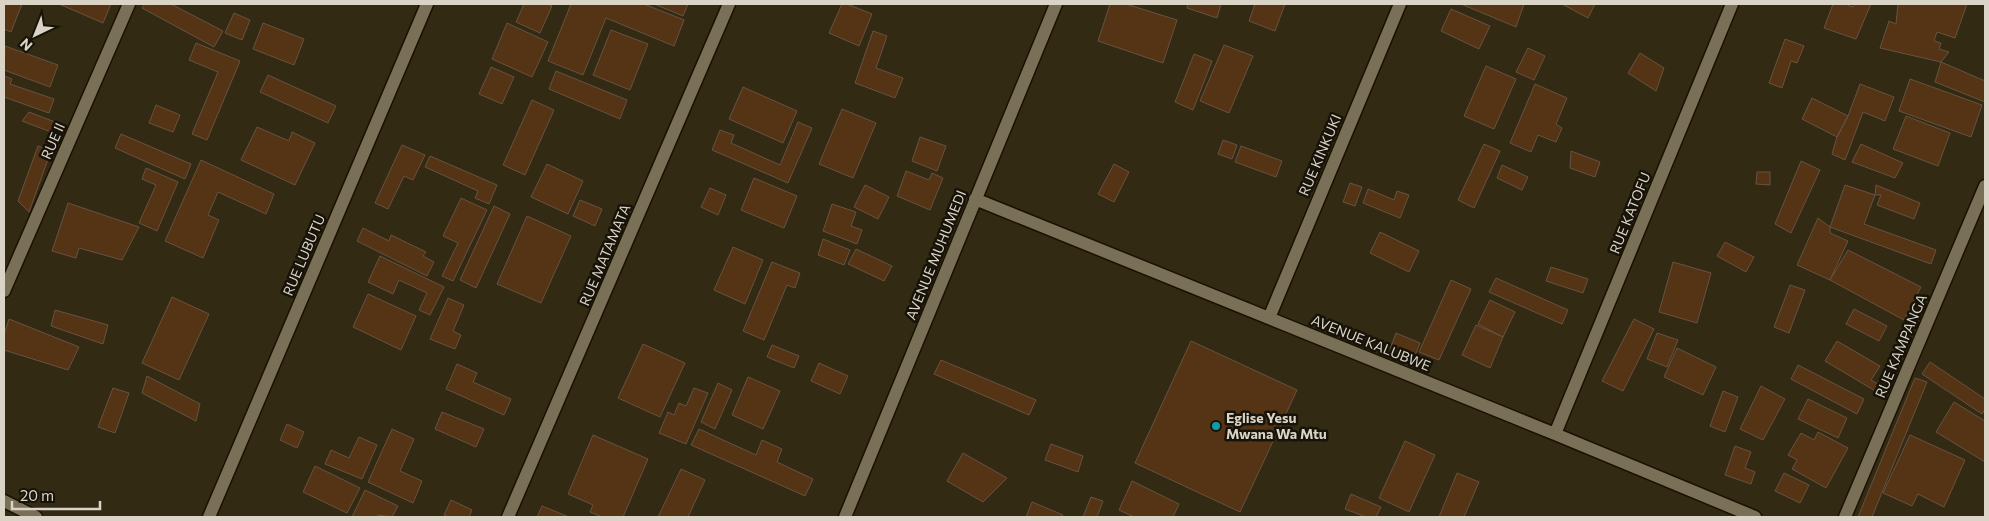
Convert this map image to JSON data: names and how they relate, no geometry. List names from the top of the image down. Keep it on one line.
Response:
{"streets":{"street":["RUE II","RUE KINKUKI","RUE KATOFU","RUE LUBUTU","RUE MATAMATA","AVENUE MUHUMEDI","AVENUE KALUBWE","RUE KAMPANGA"]},"crossings":[["RUE KINKUKI","AVENUE KALUBWE"],["RUE KATOFU","AVENUE KALUBWE"],["AVENUE MUHUMEDI","AVENUE KALUBWE"]],"places":["Eglise Yesu Mwana Wa Mtu"],"scale_bar":"20 m","north":"bottom left"}
